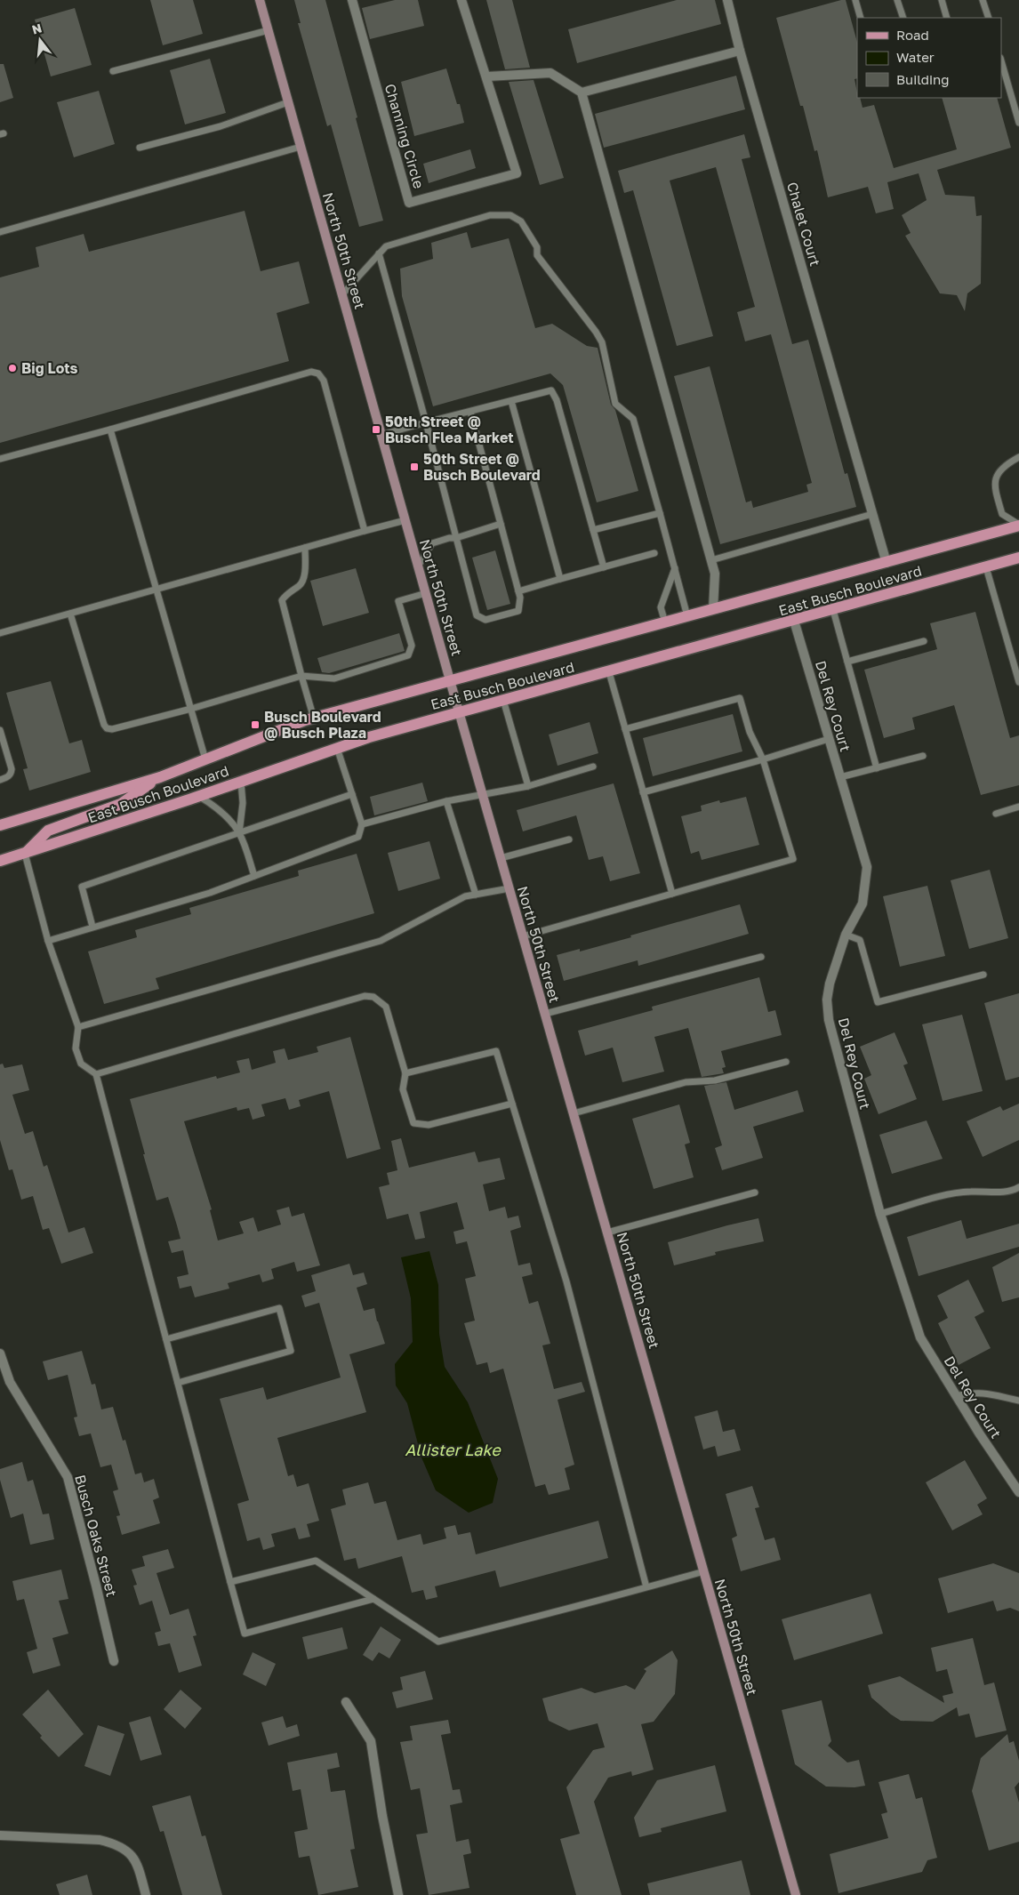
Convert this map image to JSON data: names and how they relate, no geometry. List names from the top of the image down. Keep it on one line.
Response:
{"streets":{"main road":["East Busch Boulevard"],"street":["Channing Circle","Chalet Court","North 50th Street","Del Rey Court","Busch Oaks Street"]},"crossings":[["Chalet Court","East Busch Boulevard"],["North 50th Street","East Busch Boulevard"],["East Busch Boulevard","Del Rey Court"]],"water":["Allister Lake"],"places":{"other":["Big Lots"],"transit":["50th Street @ Busch Flea Market","50th Street @ Busch Boulevard","Busch Boulevard @ Busch Plaza"]},"legend":["Road","Water","Building"],"north":"top"}
